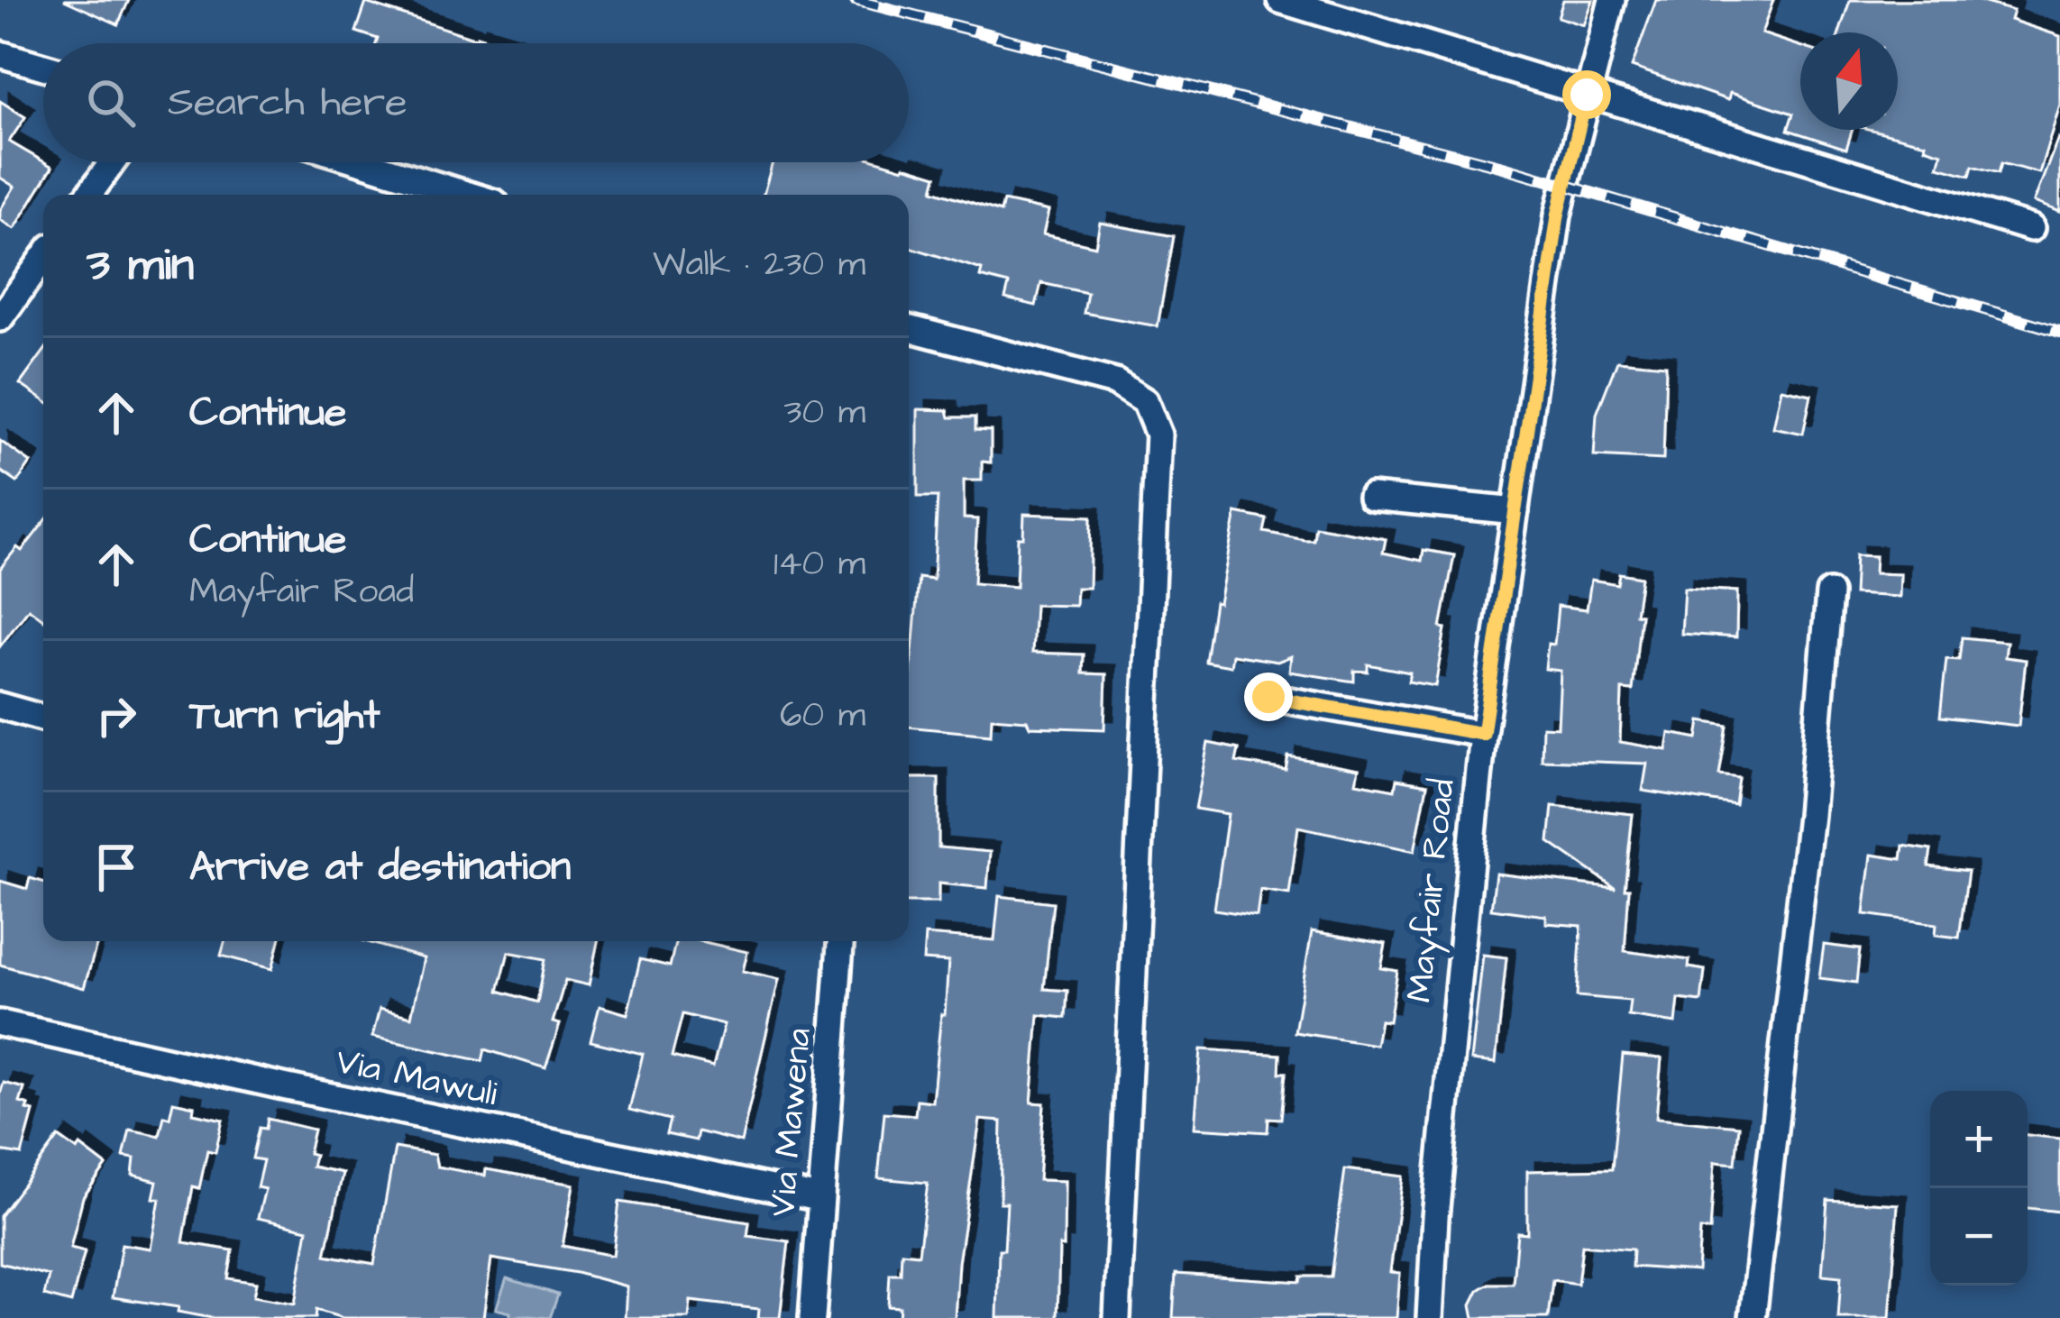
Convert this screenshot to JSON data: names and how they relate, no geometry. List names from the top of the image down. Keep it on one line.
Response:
{"streets":{"street":["Mayfair Road","Via Mawuli","Via Mawena"]},"crossings":[["Via Mawuli","Via Mawena"]],"north":"top","page":{"search":"Search here","heading":["3 min","Walk · 230 m"],"list":[["Continue","30 m"],["Continue","Mayfair Road","140 m"],["Turn right","60 m"],"Arrive at destination"],"map_buttons":["+","−"]}}
